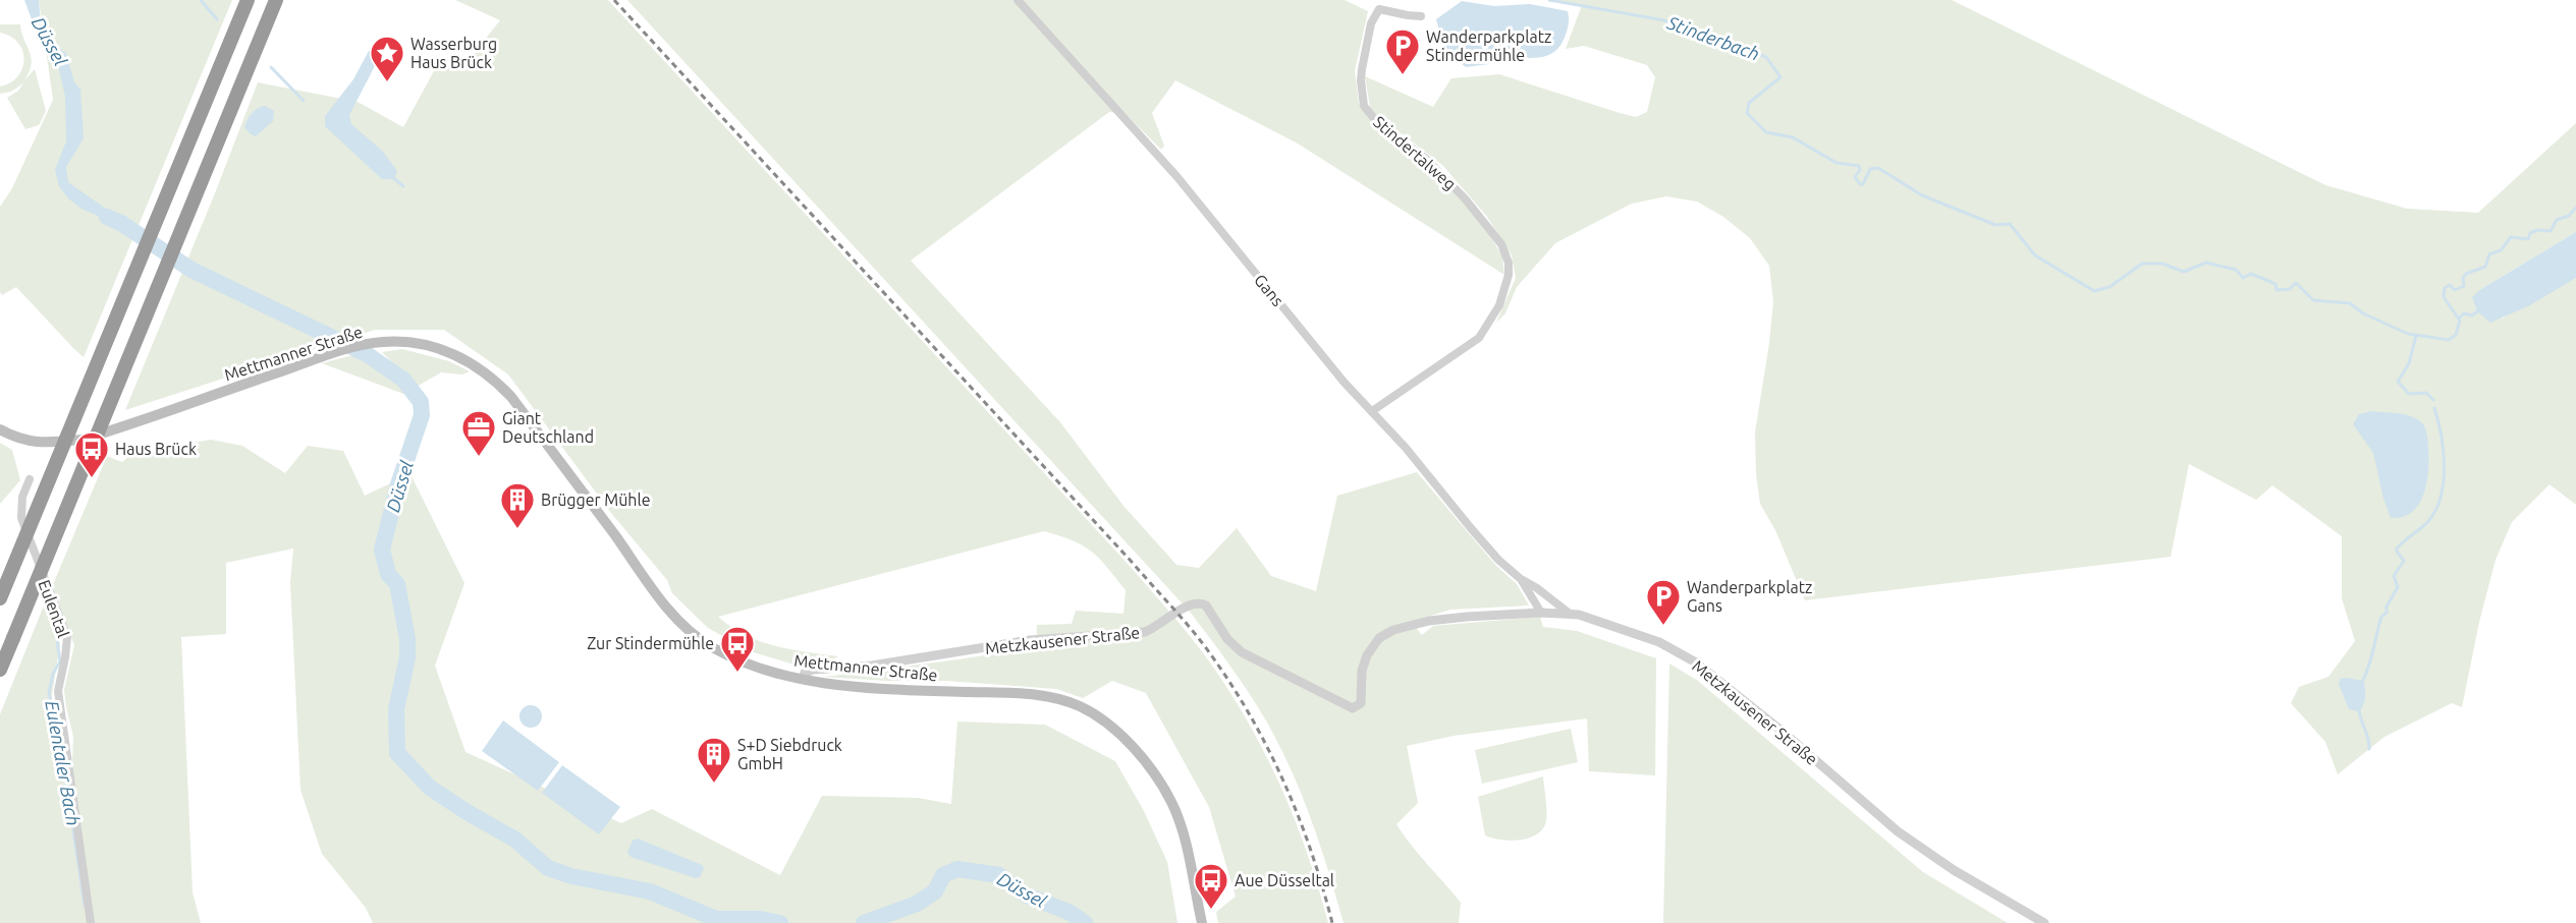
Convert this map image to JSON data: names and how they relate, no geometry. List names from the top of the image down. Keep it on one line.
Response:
{"streets":{"main road":["Mettmanner Straße"],"street":["Stindertalweg","Gans","Eulental","Metzkausener Straße"]},"crossings":[["Stindertalweg","Gans"],["Gans","Metzkausener Straße"],["Mettmanner Straße","Metzkausener Straße"]],"water":["Stinderbach","Düssel","Eulentaler Bach"],"places":{"parking":["Wanderparkplatz Stindermühle","Wanderparkplatz Gans"],"place":["Wasserburg Haus Brück"],"office":["Giant Deutschland"],"bus stop":["Haus Brück","Zur Stindermühle","Aue Düsseltal"],"building":["Brügger Mühle","S+D Siebdruck GmbH"]}}
